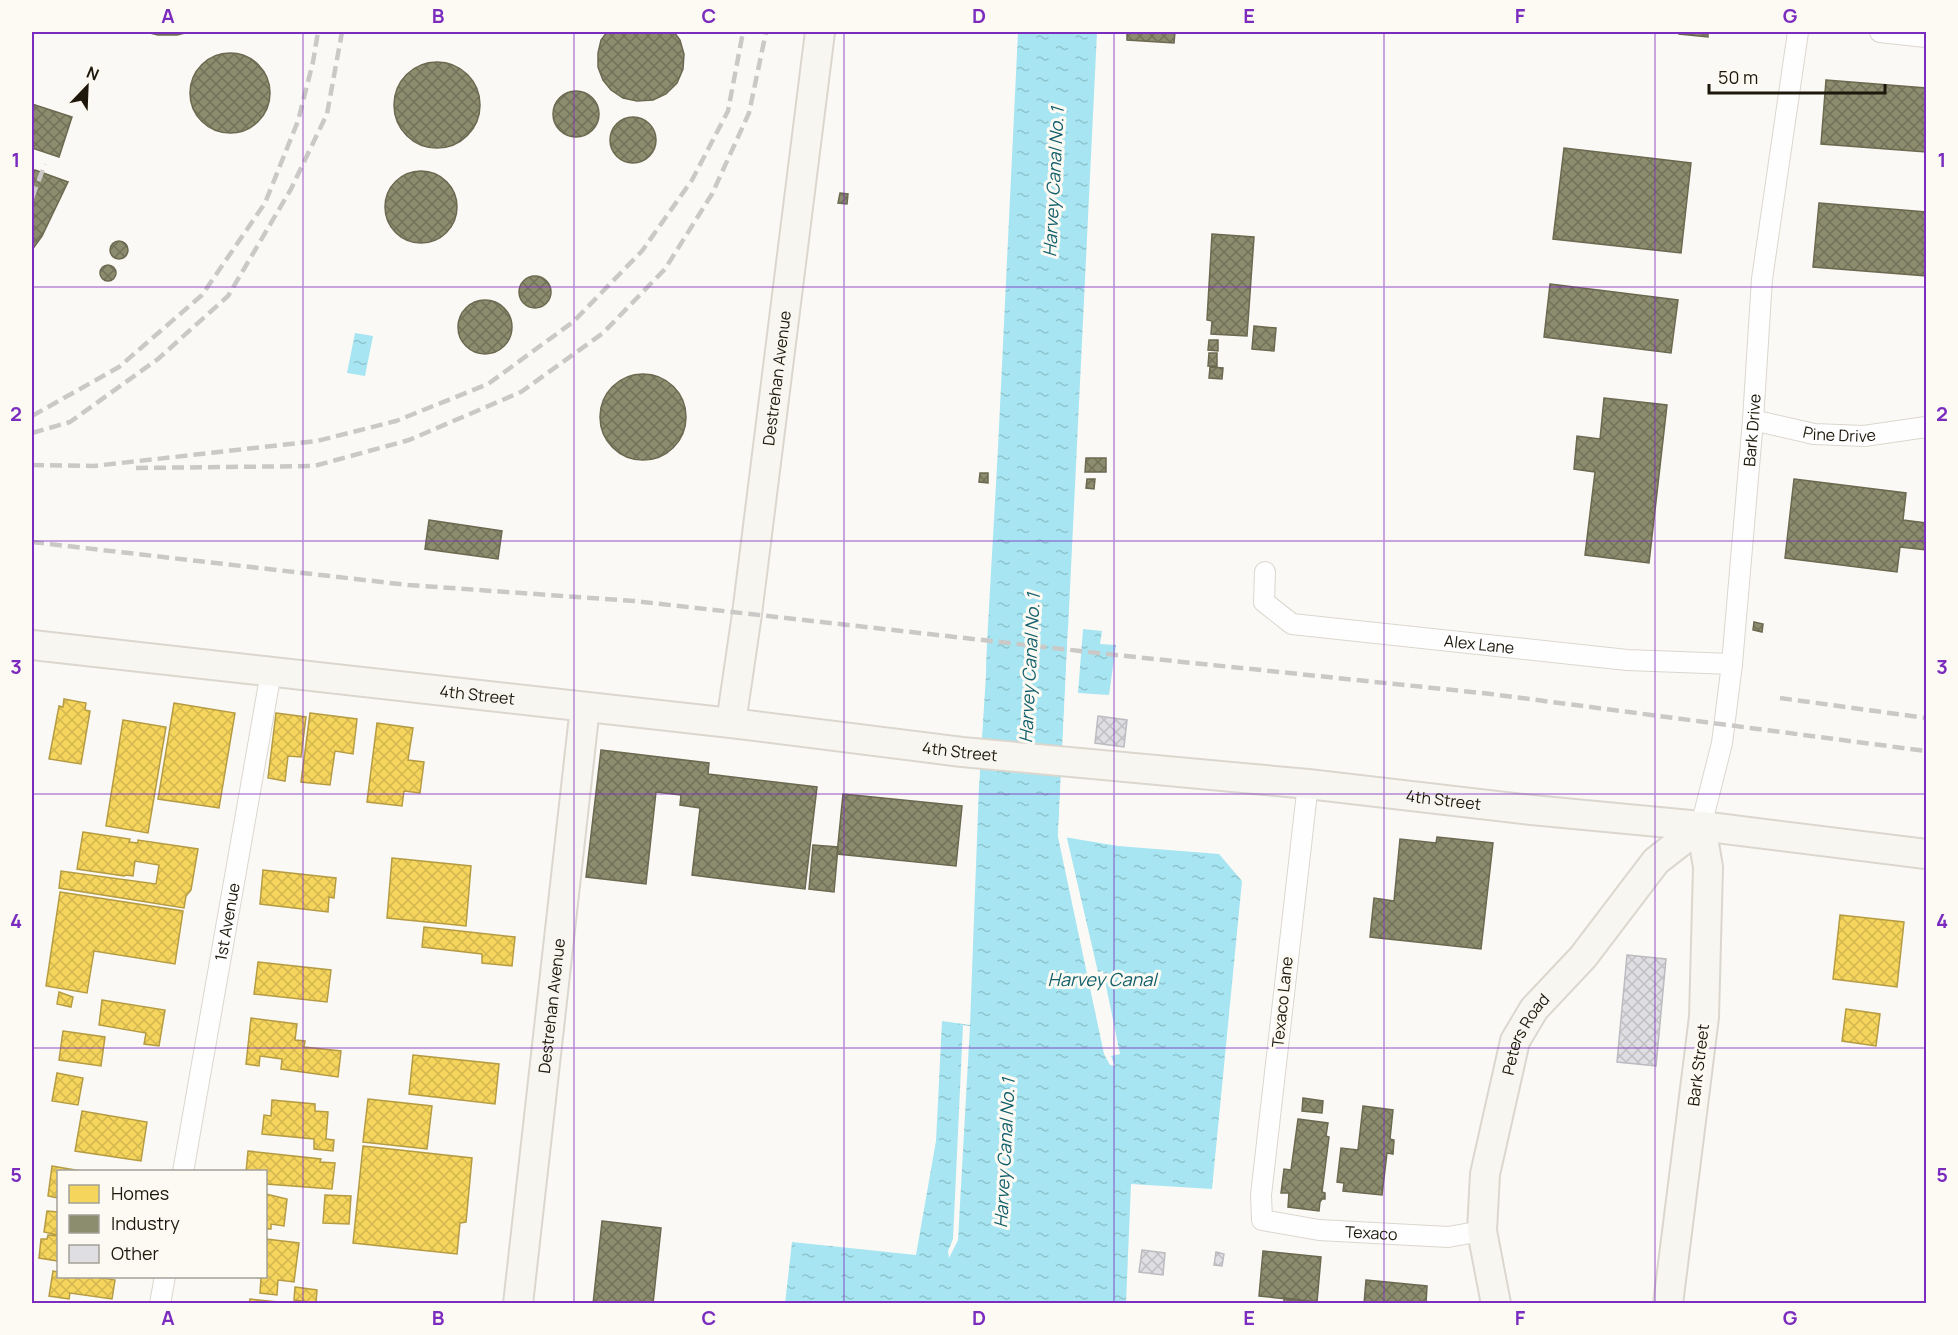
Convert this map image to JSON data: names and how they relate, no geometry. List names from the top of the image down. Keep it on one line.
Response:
{"streets":{"main road":["Destrehan Avenue","4th Street","Peters Road","Bark Street"],"street":["Bark Drive","Pine Drive","Alex Lane","1st Avenue","Texaco Lane","Texaco"]},"crossings":[["Destrehan Avenue","4th Street"],["Bark Drive","Pine Drive"],["Bark Drive","Alex Lane"],["Bark Drive","4th Street"],["Bark Drive","Peters Road"],["Bark Drive","Bark Street"],["4th Street","1st Avenue"],["4th Street","Texaco Lane"],["4th Street","Peters Road"],["4th Street","Bark Street"],["Texaco Lane","Texaco"],["Peters Road","Bark Street"],["Peters Road","Texaco"]],"water":["Harvey Canal No. 1","Harvey Canal"],"legend":["Homes","Industry","Other"],"scale_bar":"50 m","north":"top right","grid":{"columns":["A","B","C","D","E","F","G"],"rows":["1","2","3","4","5"]}}
